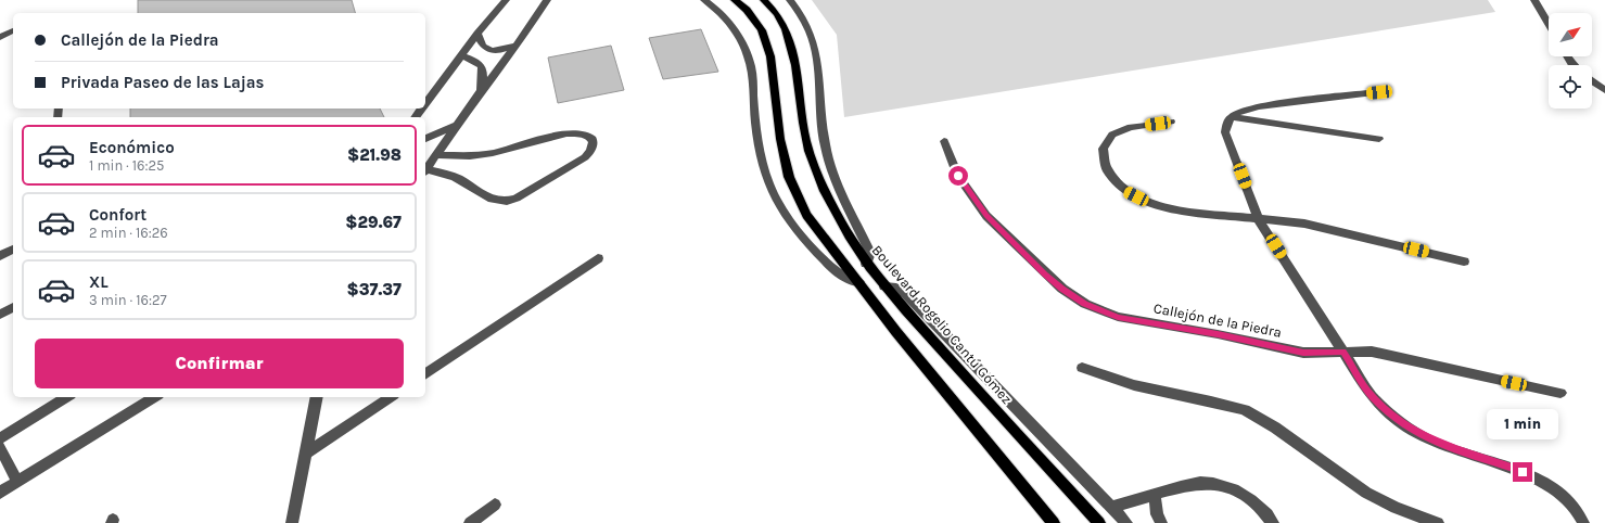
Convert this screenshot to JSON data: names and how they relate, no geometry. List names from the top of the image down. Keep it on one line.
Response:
{"streets":{"main road":["Boulevard Rogelio Cantú Gómez"],"street":["Callejón de la Piedra"]},"north":"top right","page":{"banner":["Callejón de la Piedra","Privada Paseo de las Lajas"],"list":[{"name":"Económico","note":"1 min · 16:25","value":"$21.98"},{"name":"Confort","note":"2 min · 16:26","value":"$29.67"},{"name":"XL","note":"3 min · 16:27","value":"$37.37"}],"buttons":"Confirmar","bubble":"1 min"}}
